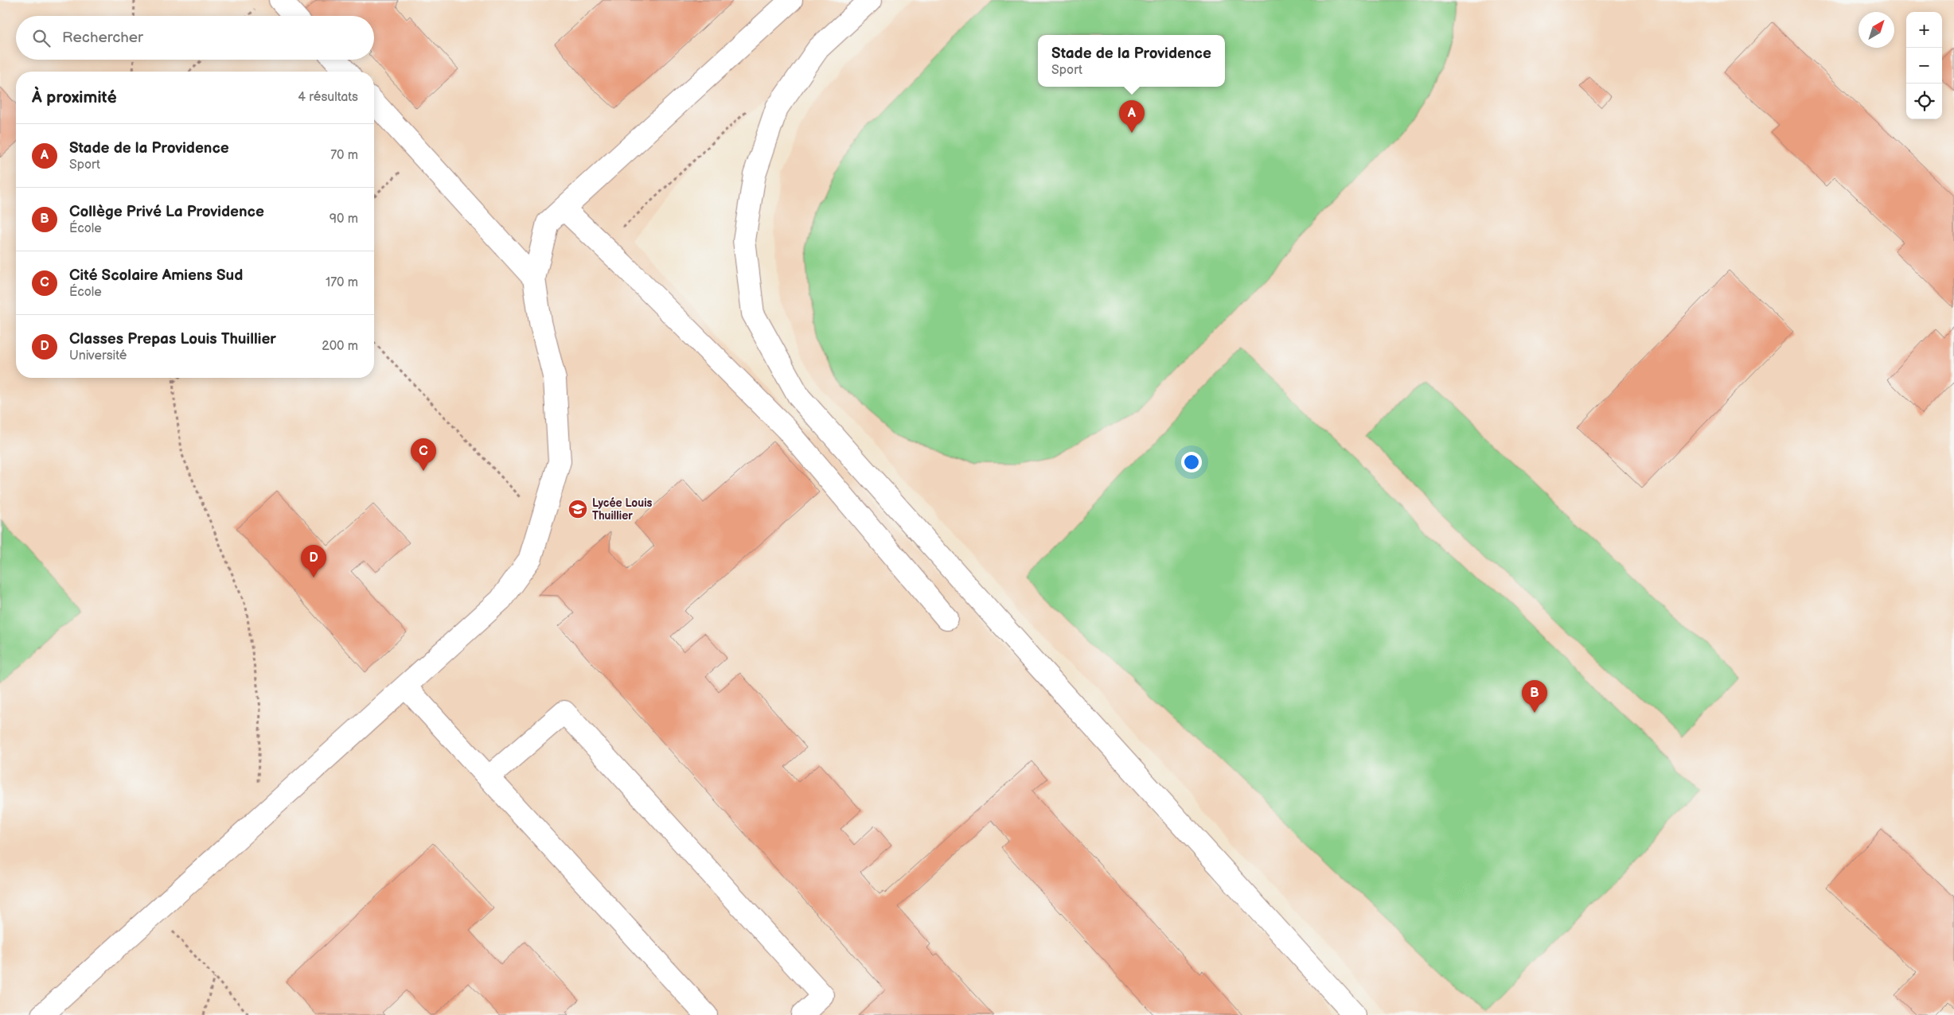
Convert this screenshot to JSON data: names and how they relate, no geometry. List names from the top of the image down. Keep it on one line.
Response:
{"places":{"school or university":["Lycée Louis Thuillier"]},"north":"top right","page":{"map_buttons":["+","−"],"search":"Rechercher","popup":["Stade de la Providence","Sport"],"heading":["À proximité","4 résultats"],"pins":["A","C","D","B"],"list":[{"mark":"A","name":"Stade de la Providence","note":"Sport","value":"70 m"},{"mark":"B","name":"Collège Privé La Providence","note":"École","value":"90 m"},{"mark":"C","name":"Cité Scolaire Amiens Sud","note":"École","value":"170 m"},{"mark":"D","name":"Classes Prepas Louis Thuillier","note":"Université","value":"200 m"}]}}
